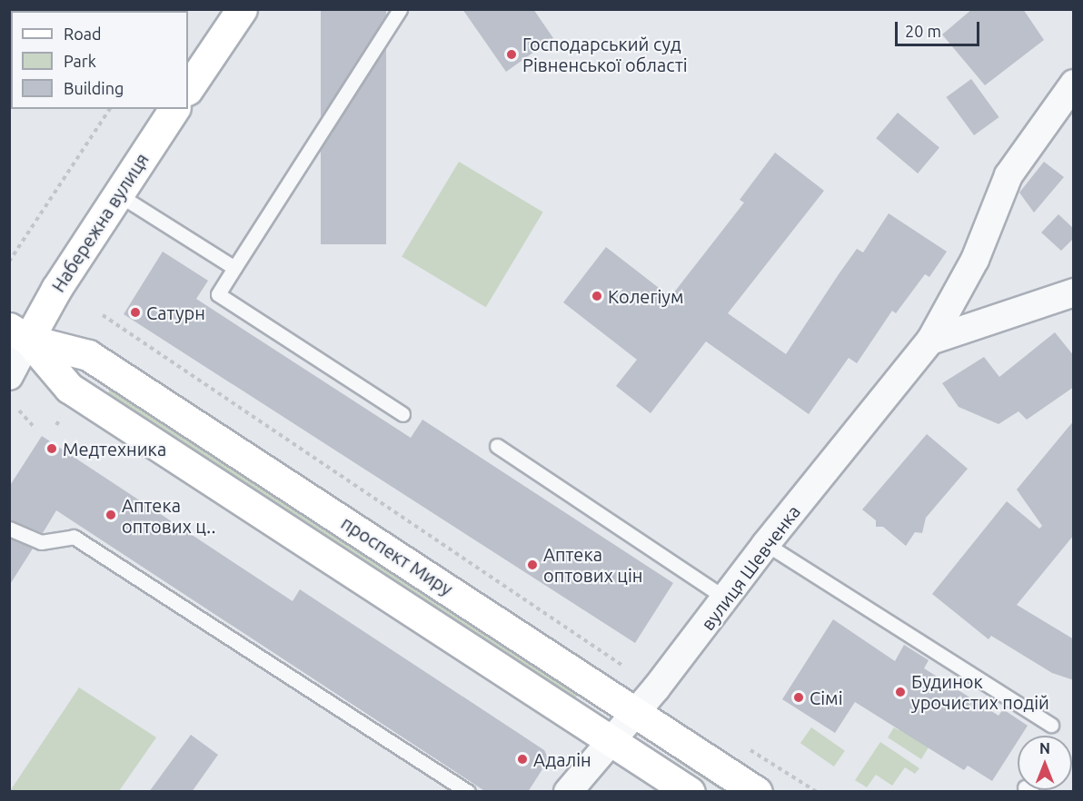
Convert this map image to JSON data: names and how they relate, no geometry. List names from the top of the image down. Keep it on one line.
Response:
{"streets":{"street":["Набережна вулиця","проспект Миру","вулиця Шевченка"]},"crossings":[["Набережна вулиця","проспект Миру"],["проспект Миру","вулиця Шевченка"]],"places":["Господарський суд Рівненської області","Колегіум","Сатурн","Медтехника","Аптека оптових ц‥","Аптека оптових цін","Будинок урочистих подій","Сімі","Адалін"],"legend":["Road","Park","Building"],"scale_bar":"20 m","north":"top"}
